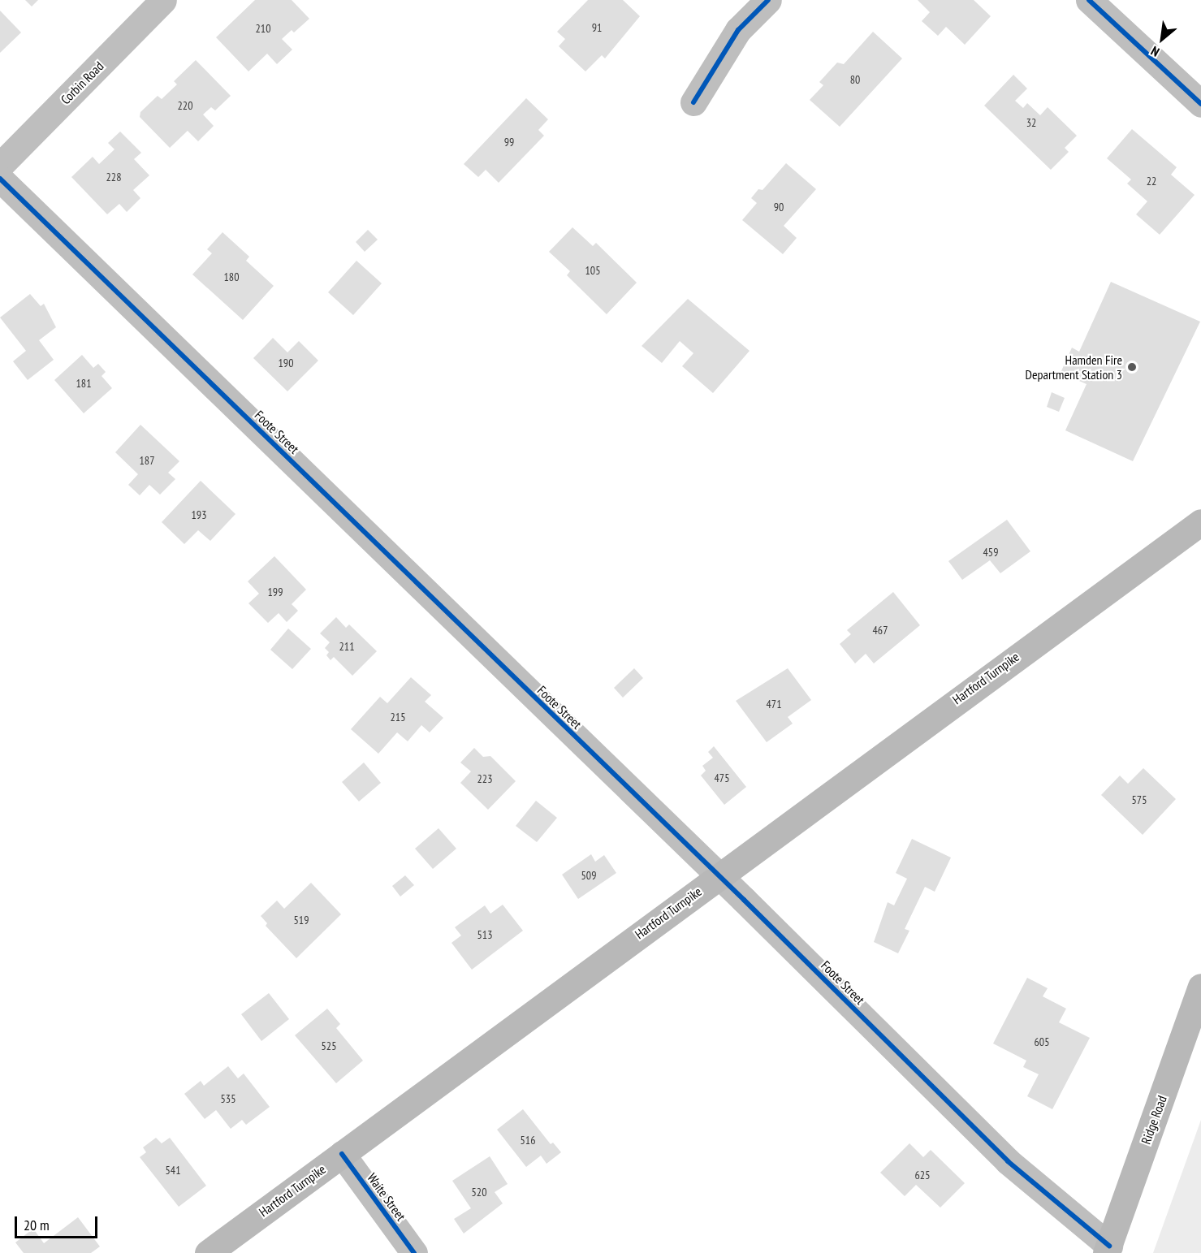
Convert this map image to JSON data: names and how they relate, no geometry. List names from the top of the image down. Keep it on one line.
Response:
{"streets":{"main road":["Hartford Turnpike","Ridge Road"],"street":["Corbin Road","Foote Street","Waite Street"]},"crossings":[["Foote Street","Hartford Turnpike"],["Foote Street","Ridge Road"],["Hartford Turnpike","Waite Street"]],"places":["Hamden Fire Department Station 3"],"house_numbers":["91","210","80","220","32","99","228","22","90","105","180","190","181","187","193","459","199","467","211","471","215","475","223","575","509","519","513","605","525","535","516","541","625","520"],"scale_bar":"20 m","north":"bottom left"}
